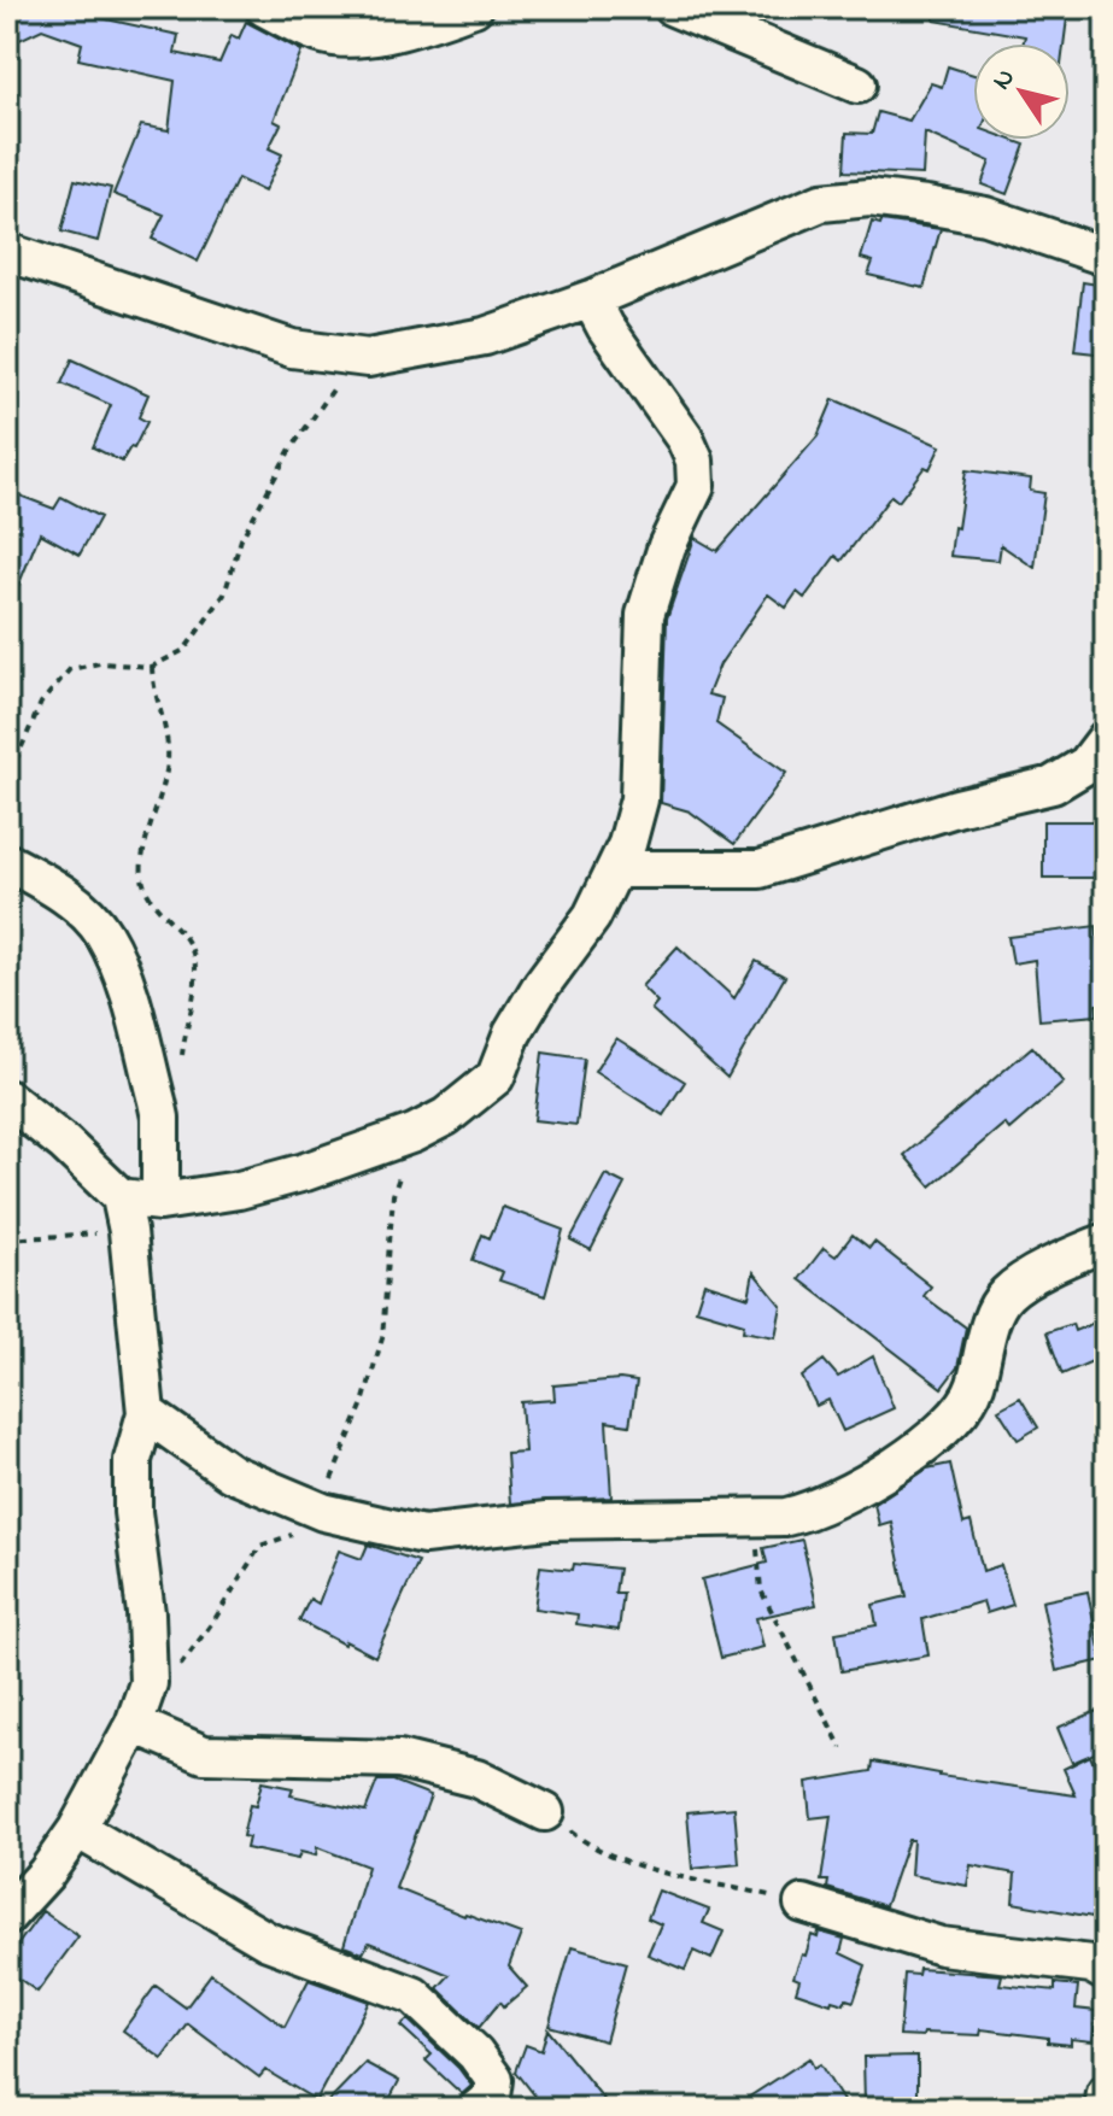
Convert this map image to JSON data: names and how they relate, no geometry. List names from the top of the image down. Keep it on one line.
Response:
{"north":"top left"}
